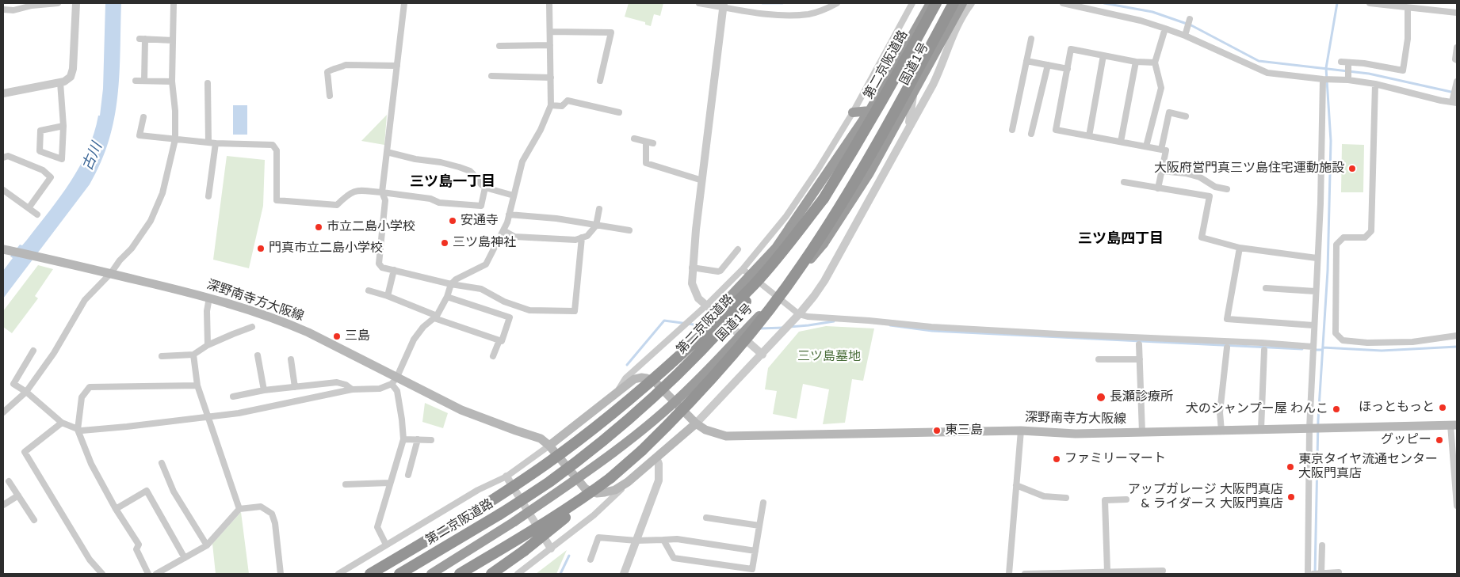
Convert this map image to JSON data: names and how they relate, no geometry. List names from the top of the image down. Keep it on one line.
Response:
{"streets":{"highway":["国道1号","第二京阪道路"],"main road":["深野南寺方大阪線"]},"districts":["三ツ島一丁目","三ツ島四丁目"],"water":["古川"],"parks":["三ツ島墓地"],"places":["大阪府営門真三ツ島住宅運動施設","安通寺","市立二島小学校","三ツ島神社","門真市立二島小学校","三島","長瀬診療所","ほっともっと","犬のシャンプー屋 わんこ","東三島","グッピー","ファミリーマート","東京タイヤ流通センター 大阪門真店","アップガレージ 大阪門真店 & ライダース 大阪門真店"]}
